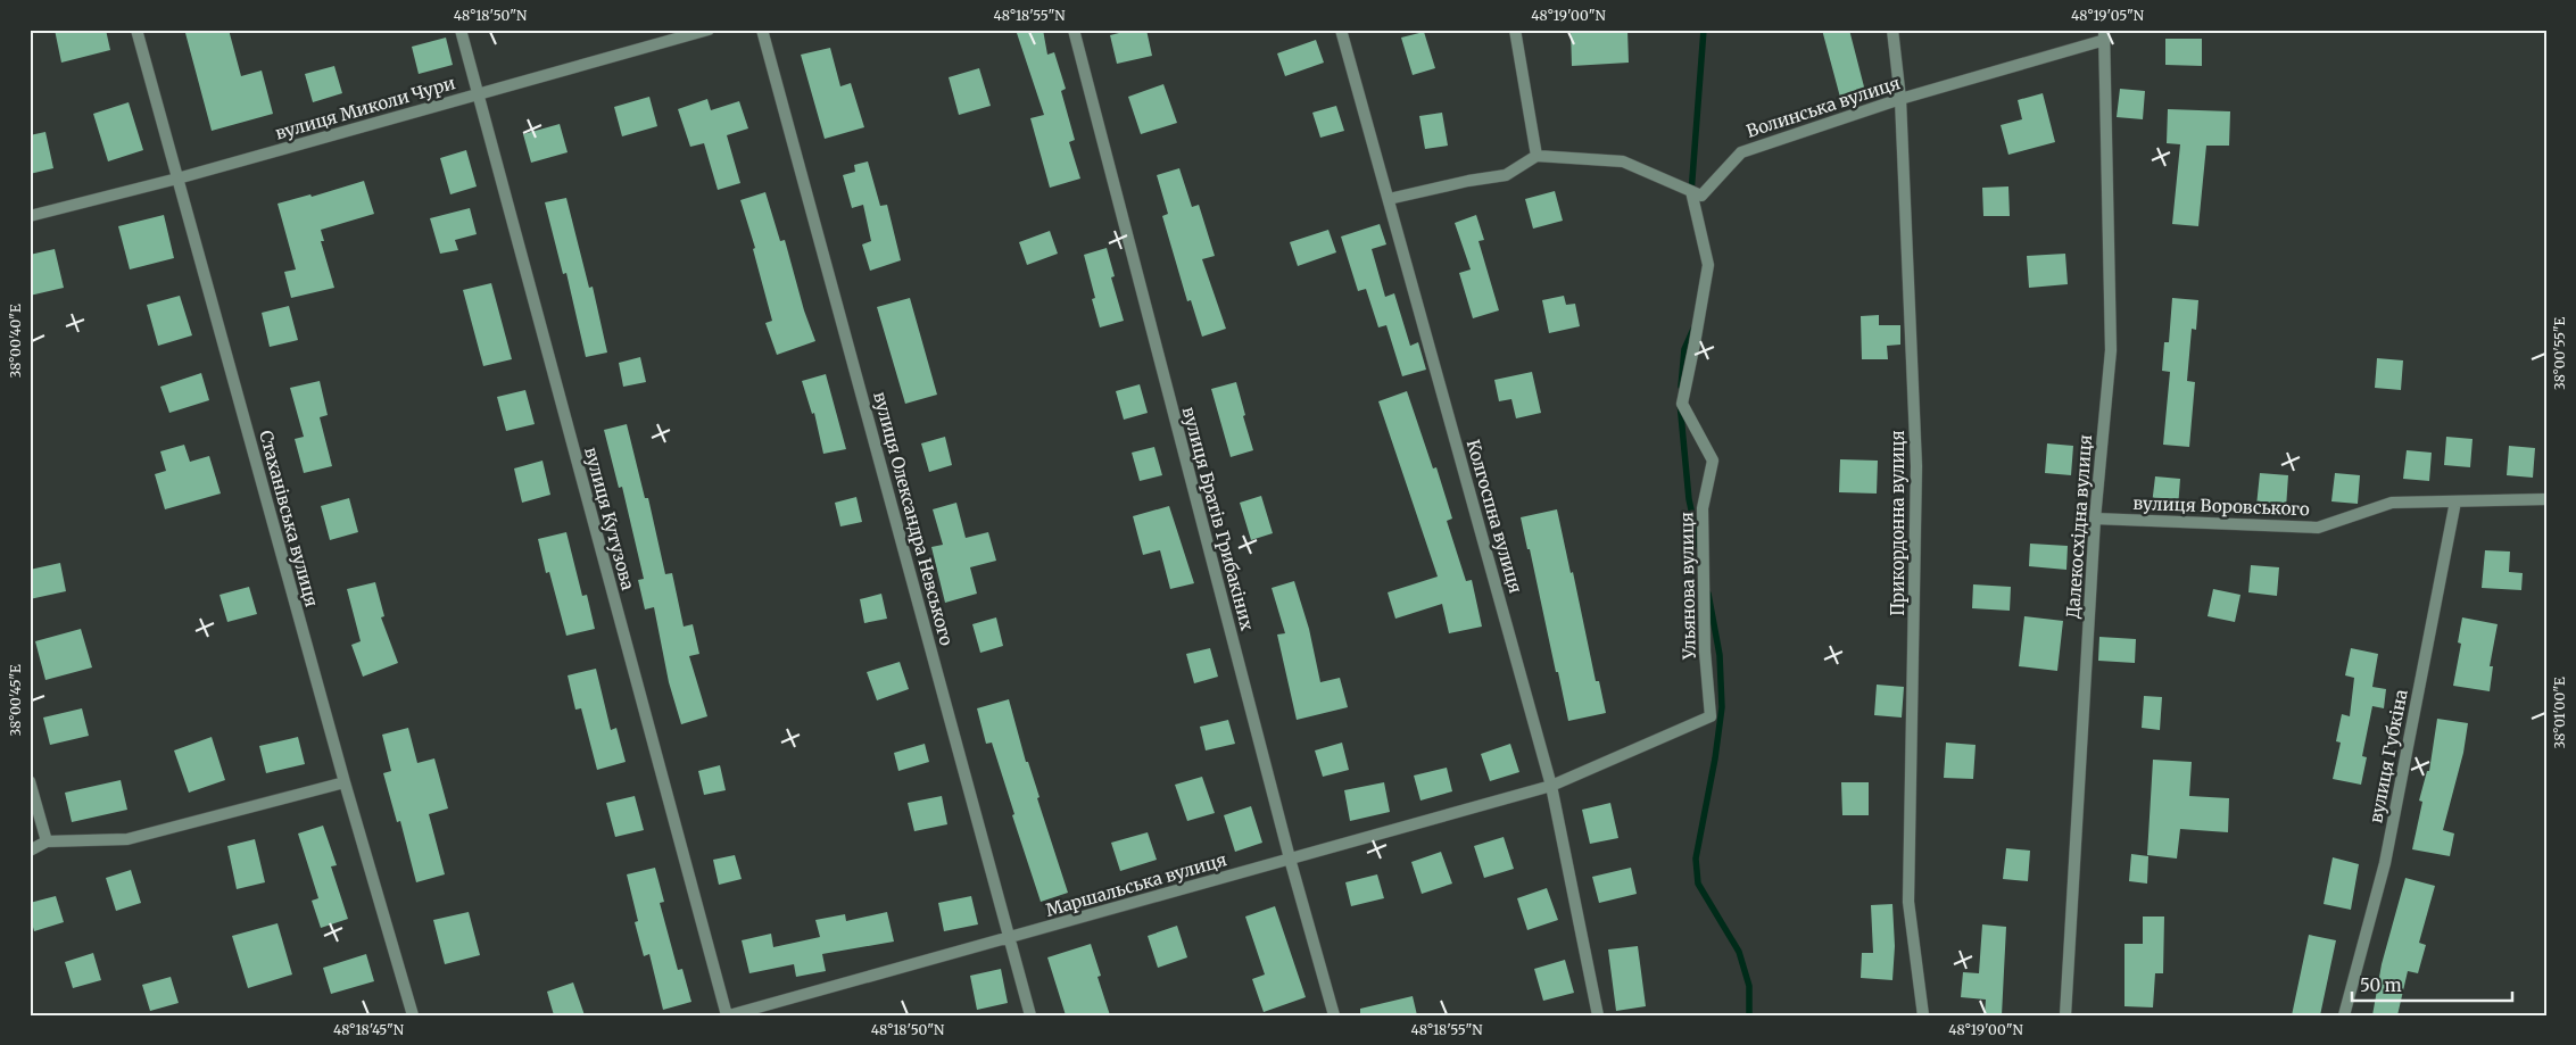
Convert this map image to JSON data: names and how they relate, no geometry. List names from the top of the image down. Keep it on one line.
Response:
{"streets":{"street":["Волинська вулиця","вулиця Миколи Чури","вулиця Воровського","Колгоспна вулиця","Стаханівська вулиця","вулиця Кутузова","вулиця Олександра Невського","вулиця Братів Грибакіних","Прикордонна вулиця","Далекосхідна вулиця","Ульянова вулиця","вулиця Губкіна","Маршальська вулиця"]},"crossings":[["Волинська вулиця","Прикордонна вулиця"],["Волинська вулиця","Далекосхідна вулиця"],["Волинська вулиця","Ульянова вулиця"],["вулиця Миколи Чури","Стаханівська вулиця"],["вулиця Миколи Чури","вулиця Кутузова"],["вулиця Воровського","Далекосхідна вулиця"],["вулиця Воровського","вулиця Губкіна"],["Колгоспна вулиця","Ульянова вулиця"],["Колгоспна вулиця","Маршальська вулиця"],["вулиця Кутузова","Маршальська вулиця"],["вулиця Олександра Невського","Маршальська вулиця"],["вулиця Братів Грибакіних","Маршальська вулиця"],["Ульянова вулиця","Маршальська вулиця"]],"scale_bar":"50 m","coordinates":["48°18'50\"N","48°18'55\"N","48°19'00\"N","48°19'05\"N","38°00'40\"E","38°00'55\"E","38°00'45\"E","38°01'00\"E","48°18'45\"N"]}
